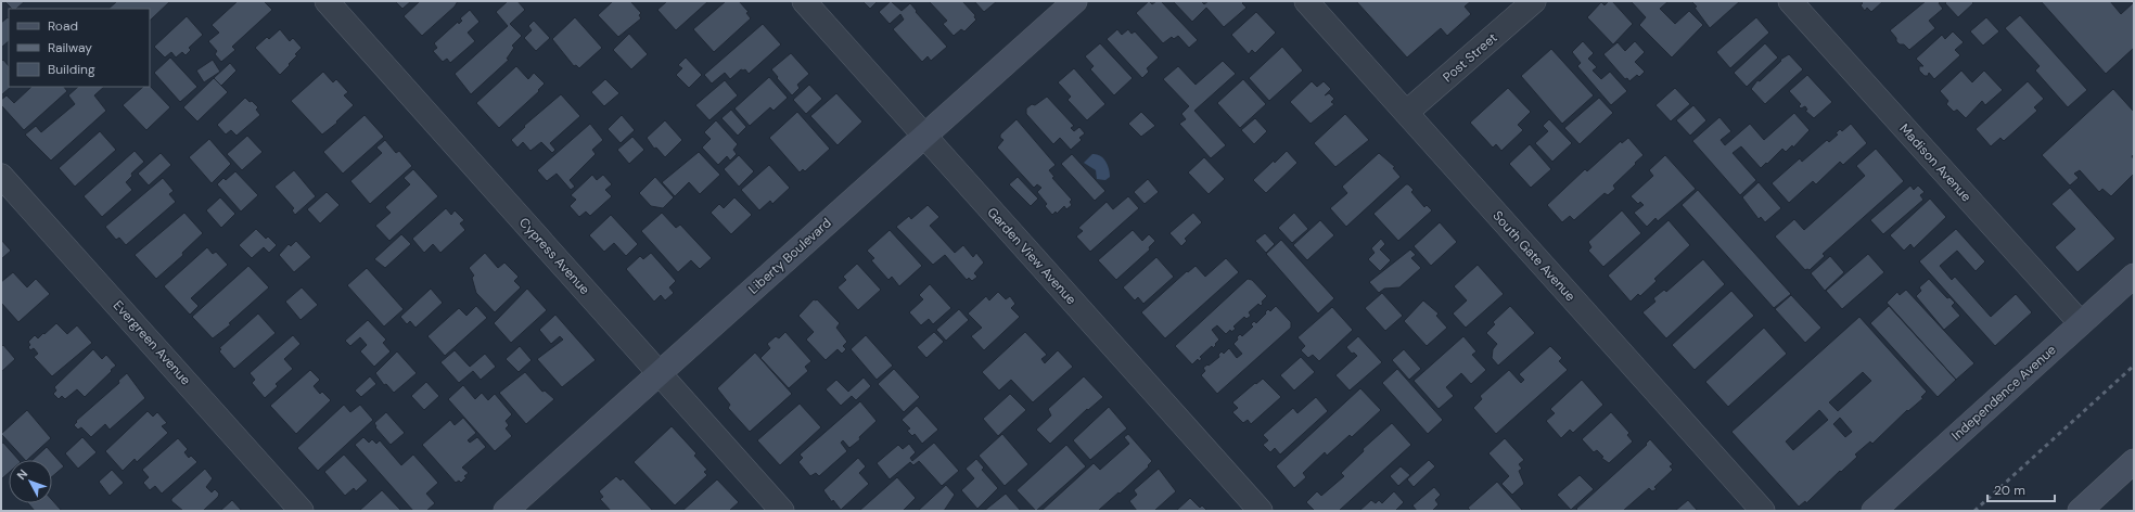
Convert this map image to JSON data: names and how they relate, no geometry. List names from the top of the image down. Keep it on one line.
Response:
{"streets":{"street":["Post Street","Madison Avenue","Cypress Avenue","Liberty Boulevard","Garden View Avenue","South Gate Avenue","Evergreen Avenue","Independence Avenue"]},"crossings":[["Post Street","South Gate Avenue"],["Madison Avenue","Independence Avenue"],["Cypress Avenue","Liberty Boulevard"],["Liberty Boulevard","Garden View Avenue"]],"legend":["Road","Railway","Building"],"scale_bar":"20 m","north":"top left"}
